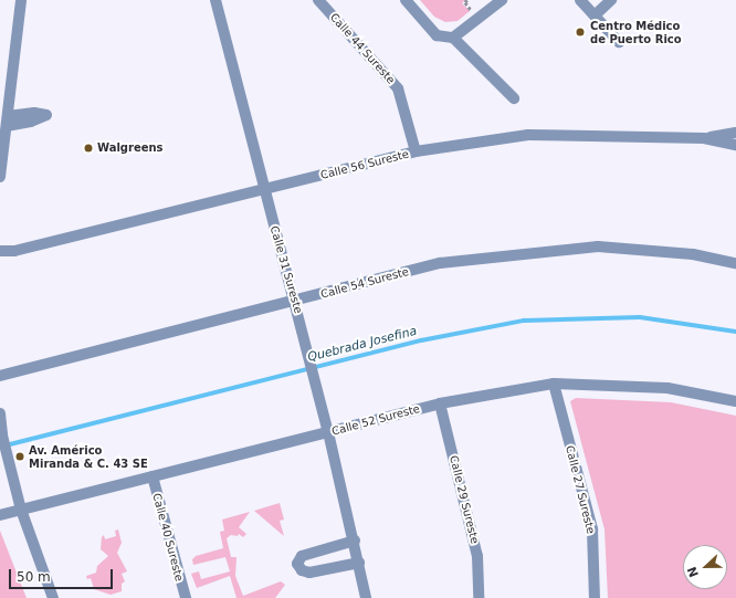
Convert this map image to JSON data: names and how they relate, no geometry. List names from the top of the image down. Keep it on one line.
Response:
{"streets":{"street":["Calle 44 Sureste","Calle 56 Sureste","Calle 31 Sureste","Calle 54 Sureste","Calle 52 Sureste","Calle 27 Sureste","Calle 29 Sureste","Calle 40 Sureste"]},"crossings":[["Calle 44 Sureste","Calle 56 Sureste"],["Calle 56 Sureste","Calle 31 Sureste"],["Calle 31 Sureste","Calle 54 Sureste"],["Calle 31 Sureste","Calle 52 Sureste"],["Calle 52 Sureste","Calle 27 Sureste"],["Calle 52 Sureste","Calle 29 Sureste"],["Calle 52 Sureste","Calle 40 Sureste"]],"water":["Quebrada Josefina"],"places":["Centro Médico de Puerto Rico","Walgreens","Av. Américo Miranda & C. 43 SE"],"scale_bar":"50 m","north":"left"}
